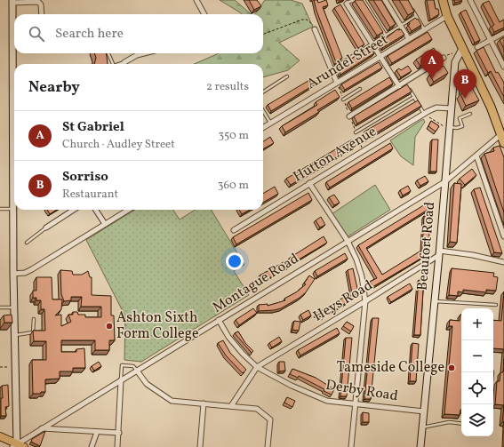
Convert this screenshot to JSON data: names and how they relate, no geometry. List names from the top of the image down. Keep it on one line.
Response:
{"streets":{"street":["Arundel Street","Hutton Avenue","Beaufort Road","Montague Road","Heys Road","Derby Road"]},"crossings":[["Hutton Avenue","Beaufort Road"],["Beaufort Road","Montague Road"],["Beaufort Road","Heys Road"],["Beaufort Road","Derby Road"],["Montague Road","Derby Road"],["Heys Road","Derby Road"]],"places":["Ashton Sixth Form College","Tameside College"],"page":{"search":"Search here","pins":["A","B"],"heading":["Nearby","2 results"],"list":[{"mark":"A","name":"St Gabriel","note":"Church · Audley Street","value":"350 m"},{"mark":"B","name":"Sorriso","note":"Restaurant","value":"360 m"}],"map_buttons":["+","−"]}}
